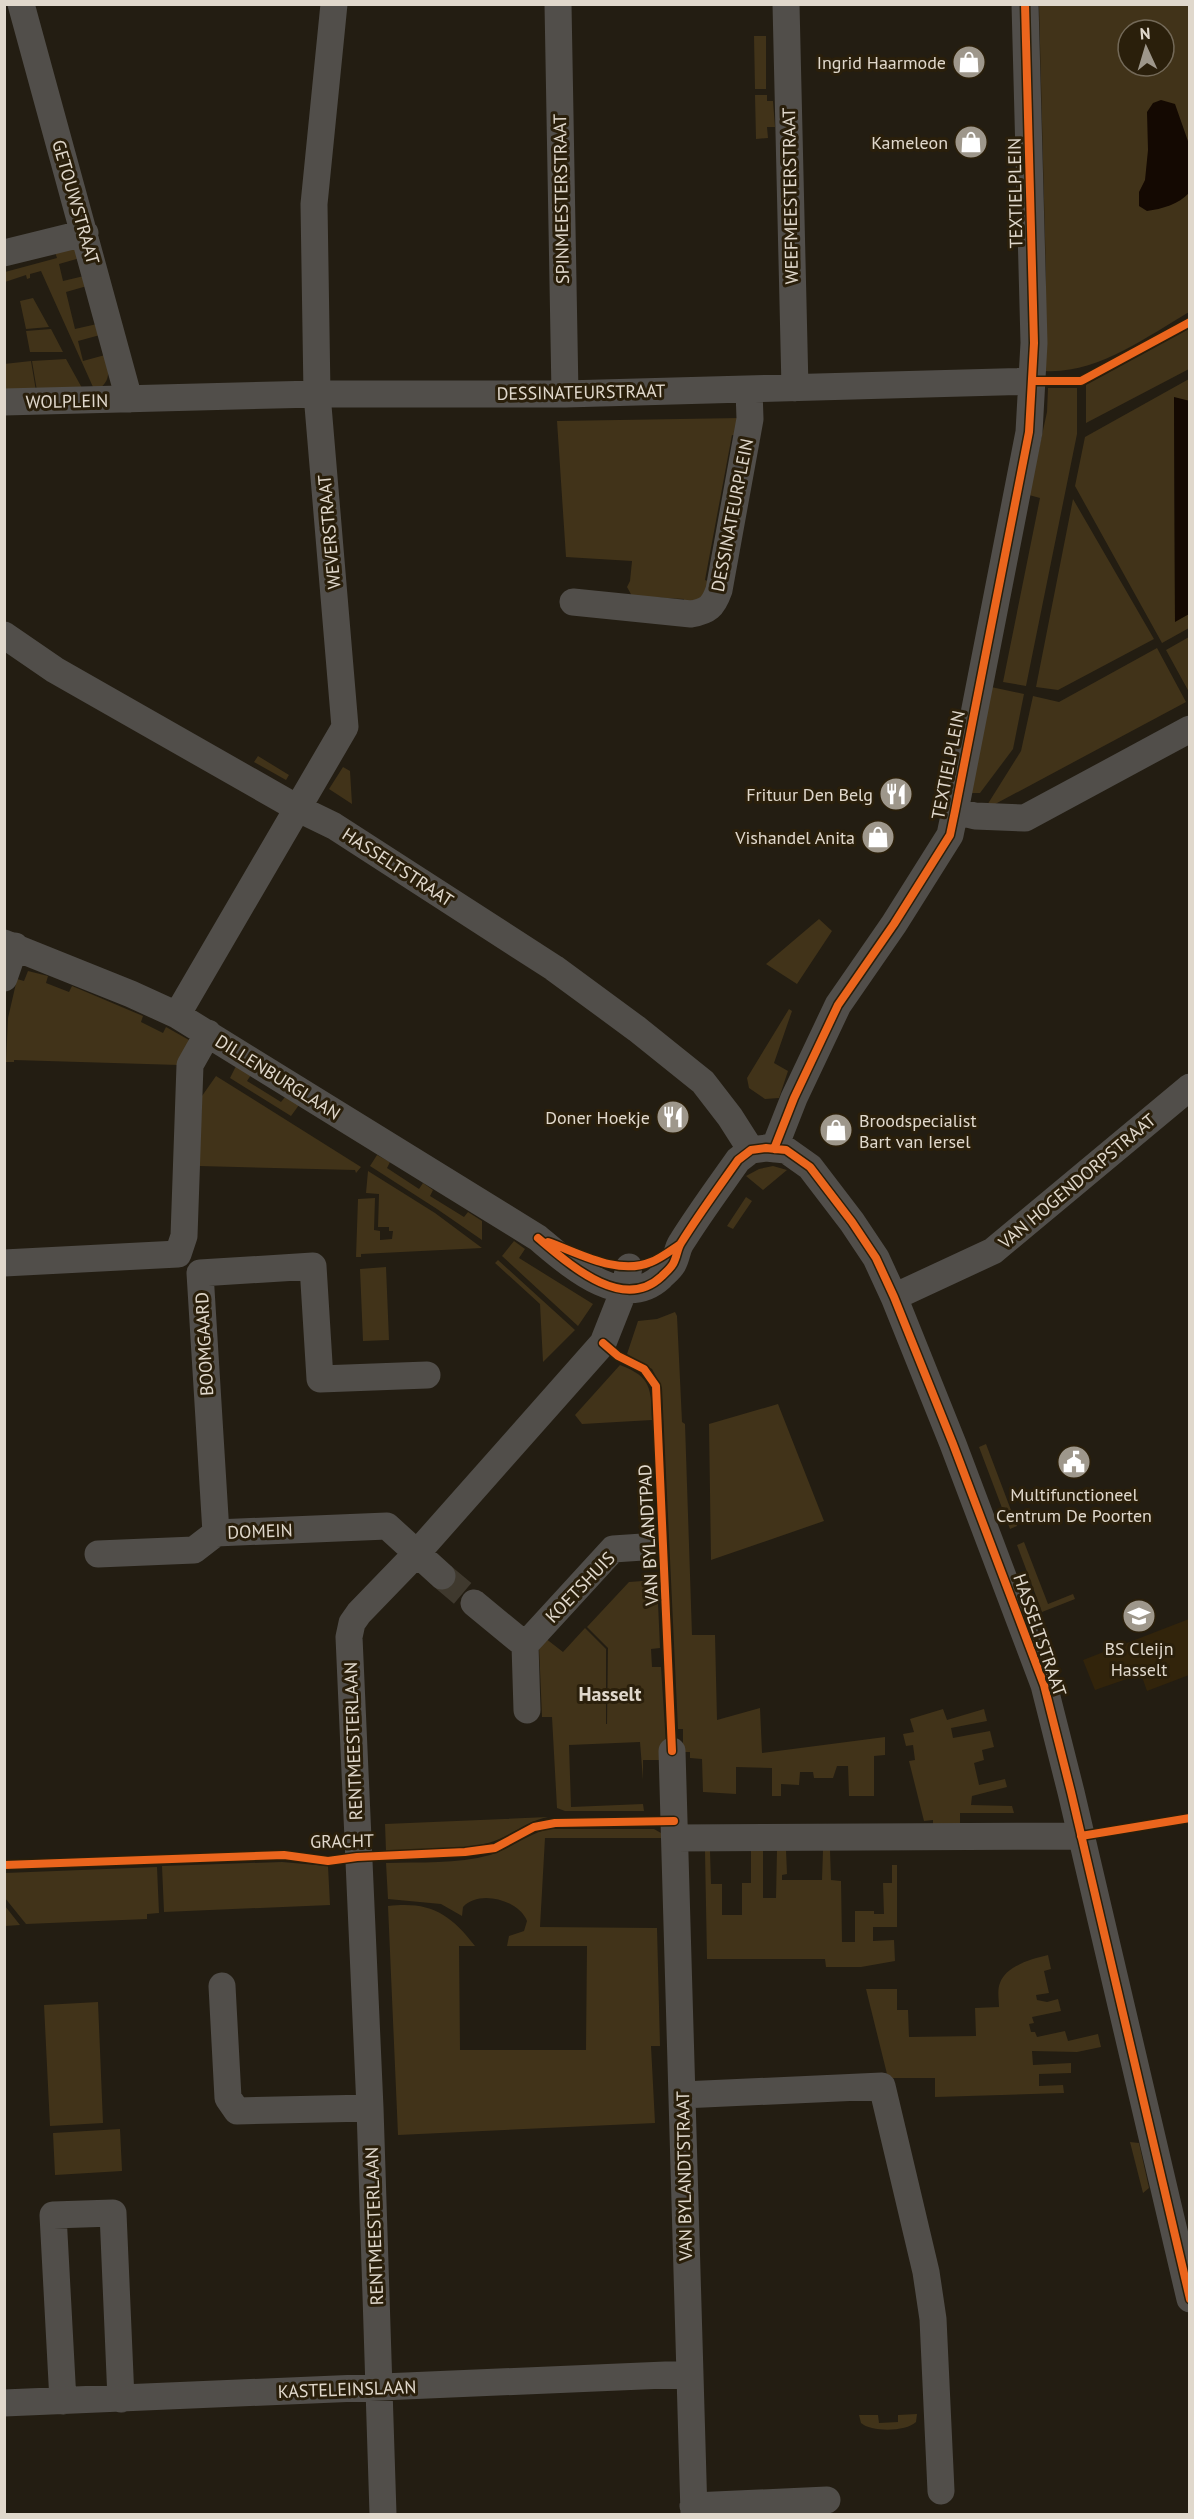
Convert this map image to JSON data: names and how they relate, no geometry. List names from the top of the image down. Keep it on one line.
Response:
{"streets":{"street":["TEXTIELPLEIN","WEEFMEESTERSTRAAT","SPINMEESTERSTRAAT","GETOUWSTRAAT","DESSINATEURSTRAAT","WOLPLEIN","DESSINATEURPLEIN","WEVERSTRAAT","HASSELTSTRAAT","DILLENBURGLAAN","VAN HOGENDORPSTRAAT","BOOMGAARD","DOMEIN","KOETSHUIS","RENTMEESTERLAAN","VAN BYLANDTSTRAAT","KASTELEINSLAAN"],"cycle path":["VAN BYLANDTPAD","GRACHT"]},"crossings":[["TEXTIELPLEIN","DESSINATEURSTRAAT"],["TEXTIELPLEIN","HASSELTSTRAAT"],["WEEFMEESTERSTRAAT","DESSINATEURSTRAAT"],["SPINMEESTERSTRAAT","DESSINATEURSTRAAT"],["GETOUWSTRAAT","DESSINATEURSTRAAT"],["GETOUWSTRAAT","WOLPLEIN"],["DESSINATEURSTRAAT","WOLPLEIN"],["DESSINATEURSTRAAT","DESSINATEURPLEIN"],["DESSINATEURSTRAAT","WEVERSTRAAT"],["WEVERSTRAAT","HASSELTSTRAAT"],["WEVERSTRAAT","DILLENBURGLAAN"],["HASSELTSTRAAT","VAN HOGENDORPSTRAAT"],["DILLENBURGLAAN","RENTMEESTERLAAN"],["BOOMGAARD","DOMEIN"],["DOMEIN","RENTMEESTERLAAN"],["RENTMEESTERLAAN","KASTELEINSLAAN"],["VAN BYLANDTSTRAAT","KASTELEINSLAAN"]],"districts":["Hasselt"],"places":{"shop":["Ingrid Haarmode","Kameleon","Vishandel Anita","Broodspecialist Bart van Iersel"],"restaurant":["Frituur Den Belg","Doner Hoekje"],"public building":["Multifunctioneel Centrum De Poorten"],"school or university":["BS Cleijn Hasselt"]},"north":"top"}
